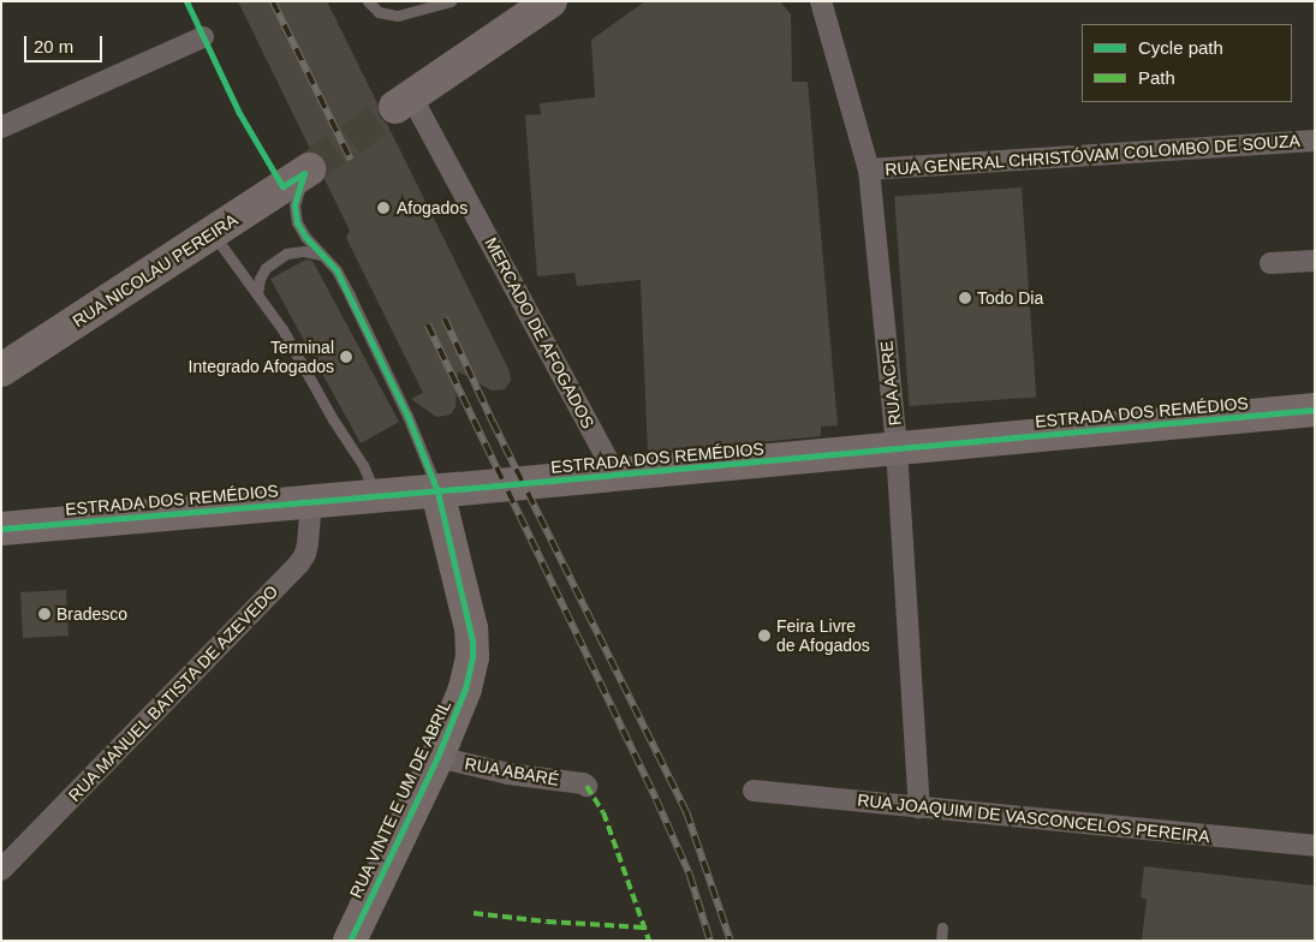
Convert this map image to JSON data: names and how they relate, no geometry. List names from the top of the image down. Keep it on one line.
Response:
{"streets":{"main road":["RUA NICOLAU PEREIRA","ESTRADA DOS REMÉDIOS","RUA VINTE E UM DE ABRIL"],"street":["RUA GENERAL CHRISTÓVAM COLOMBO DE SOUZA","MERCADO DE AFOGADOS","RUA ACRE","RUA MANUEL BATISTA DE AZEVEDO","RUA ABARÉ","RUA JOAQUIM DE VASCONCELOS PEREIRA"]},"crossings":[["RUA GENERAL CHRISTÓVAM COLOMBO DE SOUZA","RUA ACRE"],["MERCADO DE AFOGADOS","ESTRADA DOS REMÉDIOS"],["RUA ACRE","ESTRADA DOS REMÉDIOS"],["RUA ACRE","RUA JOAQUIM DE VASCONCELOS PEREIRA"],["ESTRADA DOS REMÉDIOS","RUA MANUEL BATISTA DE AZEVEDO"],["ESTRADA DOS REMÉDIOS","RUA VINTE E UM DE ABRIL"],["RUA ABARÉ","RUA VINTE E UM DE ABRIL"]],"places":["Afogados","Todo Dia","Terminal Integrado Afogados","Bradesco","Feira Livre de Afogados"],"legend":["Cycle path","Path"],"scale_bar":"20 m"}
